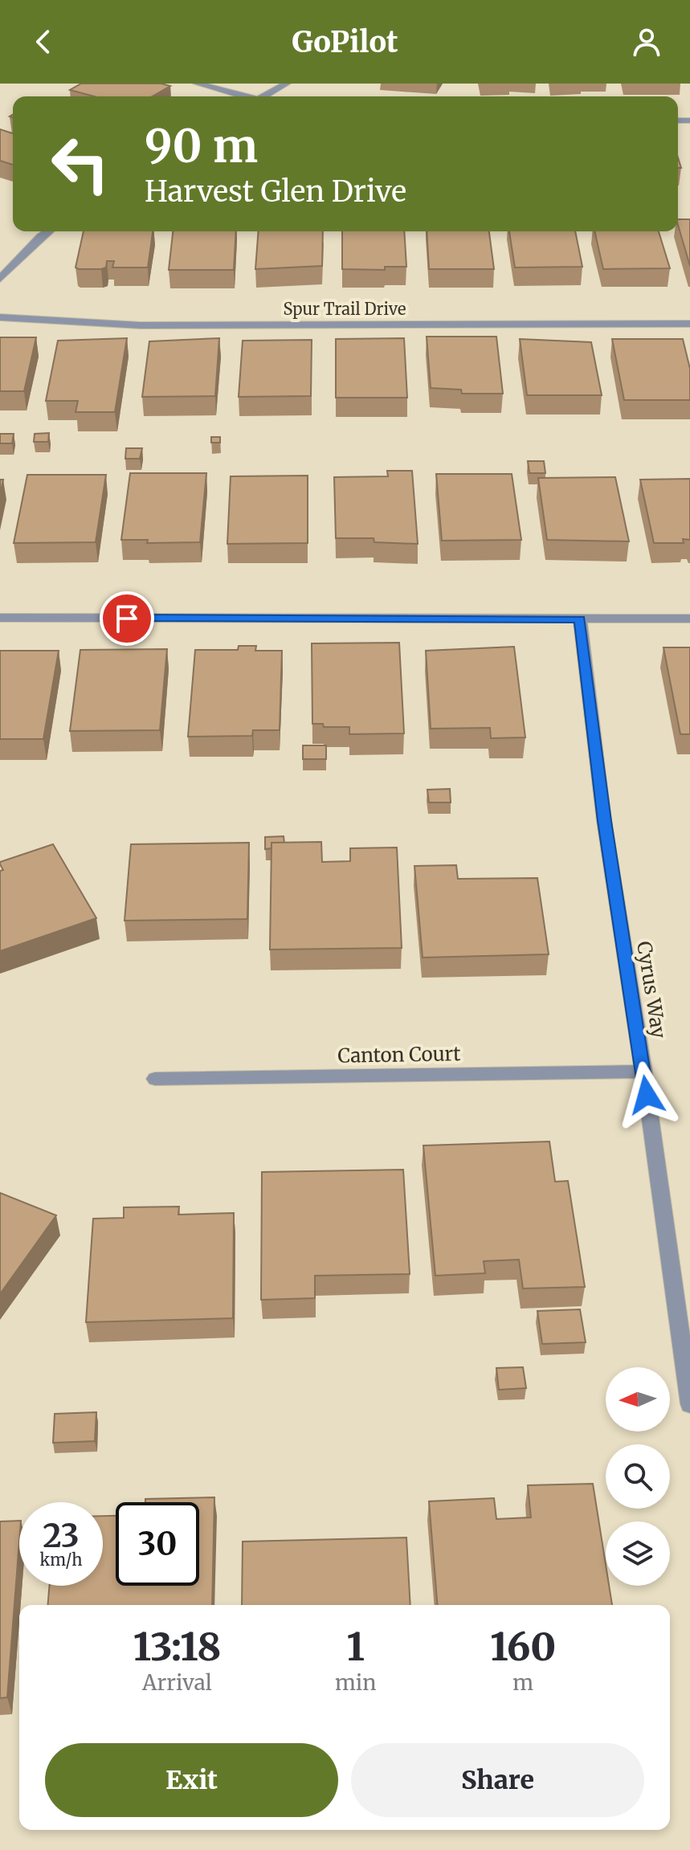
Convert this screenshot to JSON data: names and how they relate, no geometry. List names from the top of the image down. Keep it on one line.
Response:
{"streets":{"street":["Spur Trail Drive","Cyrus Way","Canton Court"]},"crossings":[["Cyrus Way","Canton Court"]],"north":"left","page":{"header":"GoPilot","turn":["90 m","Harvest Glen Drive"],"speed":"23 km/h","limit":"30","eta":["13:18","Arrival","1","min","160","m"],"buttons":["Exit","Share"]}}
